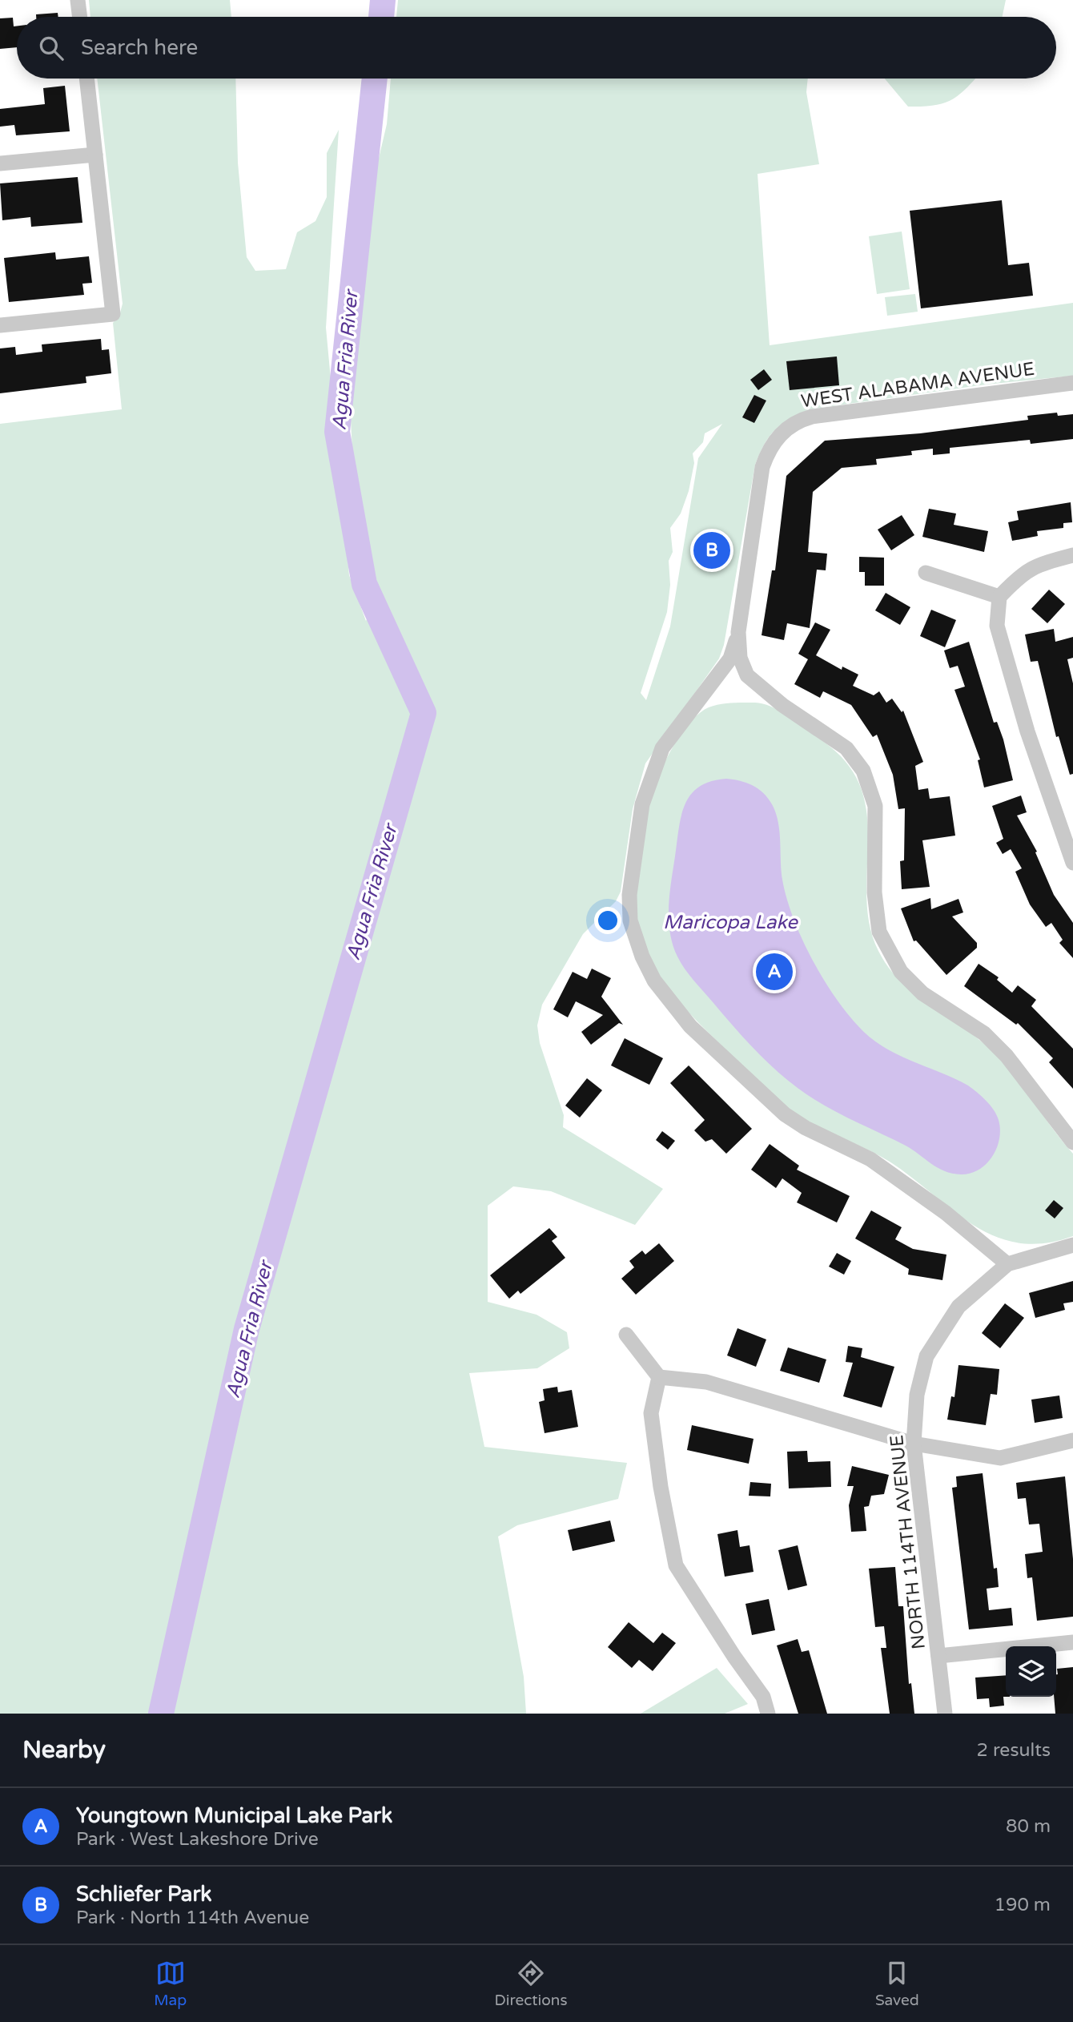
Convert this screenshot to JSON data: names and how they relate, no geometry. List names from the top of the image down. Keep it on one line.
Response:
{"streets":{"street":["WEST ALABAMA AVENUE","NORTH 114TH AVENUE"]},"water":["Agua Fria River","Maricopa Lake"],"page":{"search":"Search here","pins":["B","A"],"heading":["Nearby","2 results"],"list":[{"mark":"A","name":"Youngtown Municipal Lake Park","note":"Park · West Lakeshore Drive","value":"80 m"},{"mark":"B","name":"Schliefer Park","note":"Park · North 114th Avenue","value":"190 m"}],"nav":["Map","Directions","Saved"]}}
